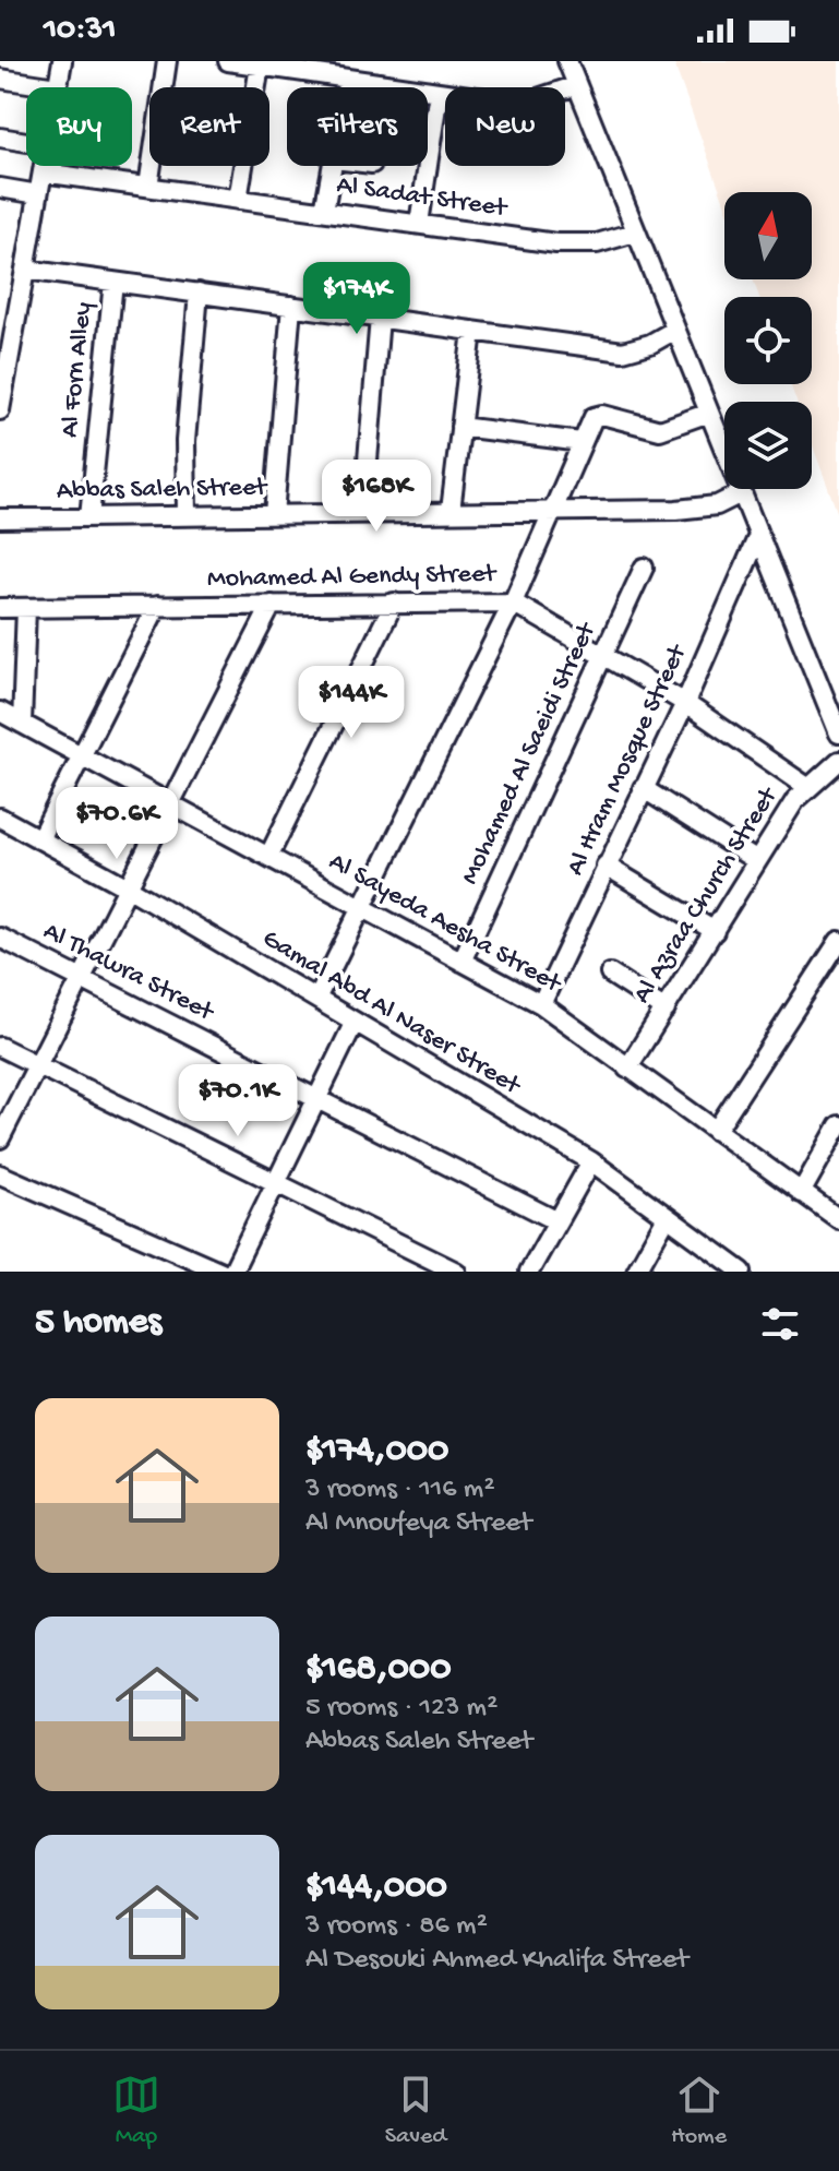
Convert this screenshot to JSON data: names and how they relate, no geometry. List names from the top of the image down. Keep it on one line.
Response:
{"streets":{"street":["Al Sadat Street","Al Forn Alley","Abbas Saleh Street","Mohamed Al Gendy Street","Mohamed Al Saeidi Street","Al Hram Mosque Street","Al Azraa Church Street","Al Sayeda Aesha Street","Al Thawra Street","Gamal Abd Al Naser Street"]},"crossings":[["Al Forn Alley","Abbas Saleh Street"],["Mohamed Al Gendy Street","Mohamed Al Saeidi Street"],["Mohamed Al Gendy Street","Al Hram Mosque Street"],["Mohamed Al Gendy Street","Al Azraa Church Street"],["Mohamed Al Saeidi Street","Al Sayeda Aesha Street"],["Al Hram Mosque Street","Al Sayeda Aesha Street"],["Al Azraa Church Street","Al Sayeda Aesha Street"]],"north":"top","page":{"status":"10:31","chip":["Buy","Rent","Filters","New"],"price":["$174K","$168K","$144K","$70.6K","$70.1K"],"heading":"5 homes","list":[{"name":"$174,000","note":"3 rooms · 116 m² · Al Mnoufeya Street"},{"name":"$168,000","note":"5 rooms · 123 m² · Abbas Saleh Street"},{"name":"$144,000","note":"3 rooms · 86 m² · Al Desouki Ahmed Khalifa Street"}],"tabs":["Map","Saved","Home"]}}
